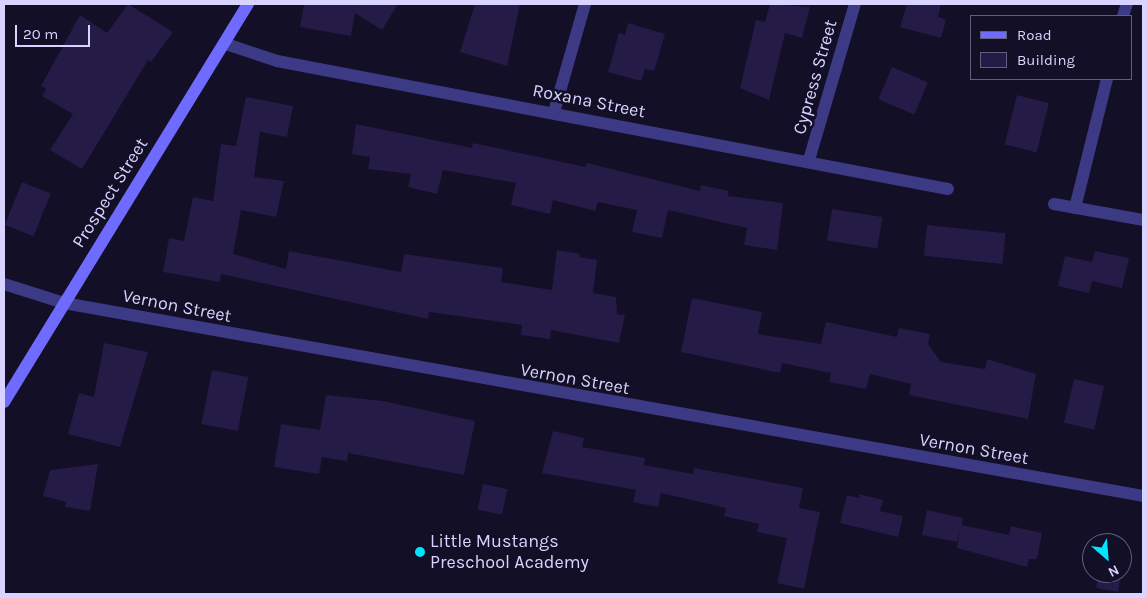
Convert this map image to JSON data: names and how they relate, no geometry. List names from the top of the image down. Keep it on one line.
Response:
{"streets":{"street":["Cypress Street","Roxana Street","Prospect Street","Vernon Street"]},"crossings":[["Cypress Street","Roxana Street"],["Roxana Street","Prospect Street"],["Prospect Street","Vernon Street"]],"places":["Little Mustangs Preschool Academy"],"legend":["Road","Building"],"scale_bar":"20 m","north":"bottom right"}
